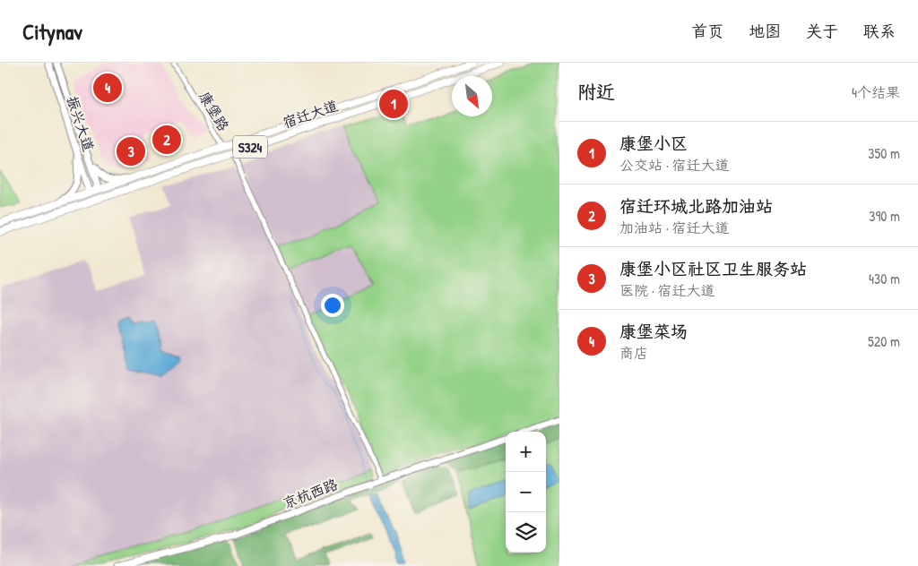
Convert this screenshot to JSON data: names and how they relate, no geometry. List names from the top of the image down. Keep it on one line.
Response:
{"streets":{"main road":["宿迁大道","振兴大道","S324","京杭西路"],"street":["康堡路"]},"crossings":[["康堡路","宿迁大道"],["宿迁大道","振兴大道"]],"north":"bottom right","page":{"header":"Citynav","nav":["首页","地图","关于","联系"],"heading":["附近","4个结果"],"pins":["4","1","2","3"],"list":[{"mark":"1","name":"康堡小区","note":"公交站 · 宿迁大道","value":"350 m"},{"mark":"2","name":"宿迁环城北路加油站","note":"加油站 · 宿迁大道","value":"390 m"},{"mark":"3","name":"康堡小区社区卫生服务站","note":"医院 · 宿迁大道","value":"430 m"},{"mark":"4","name":"康堡菜场","note":"商店","value":"520 m"}],"map_buttons":["+","−"]}}
